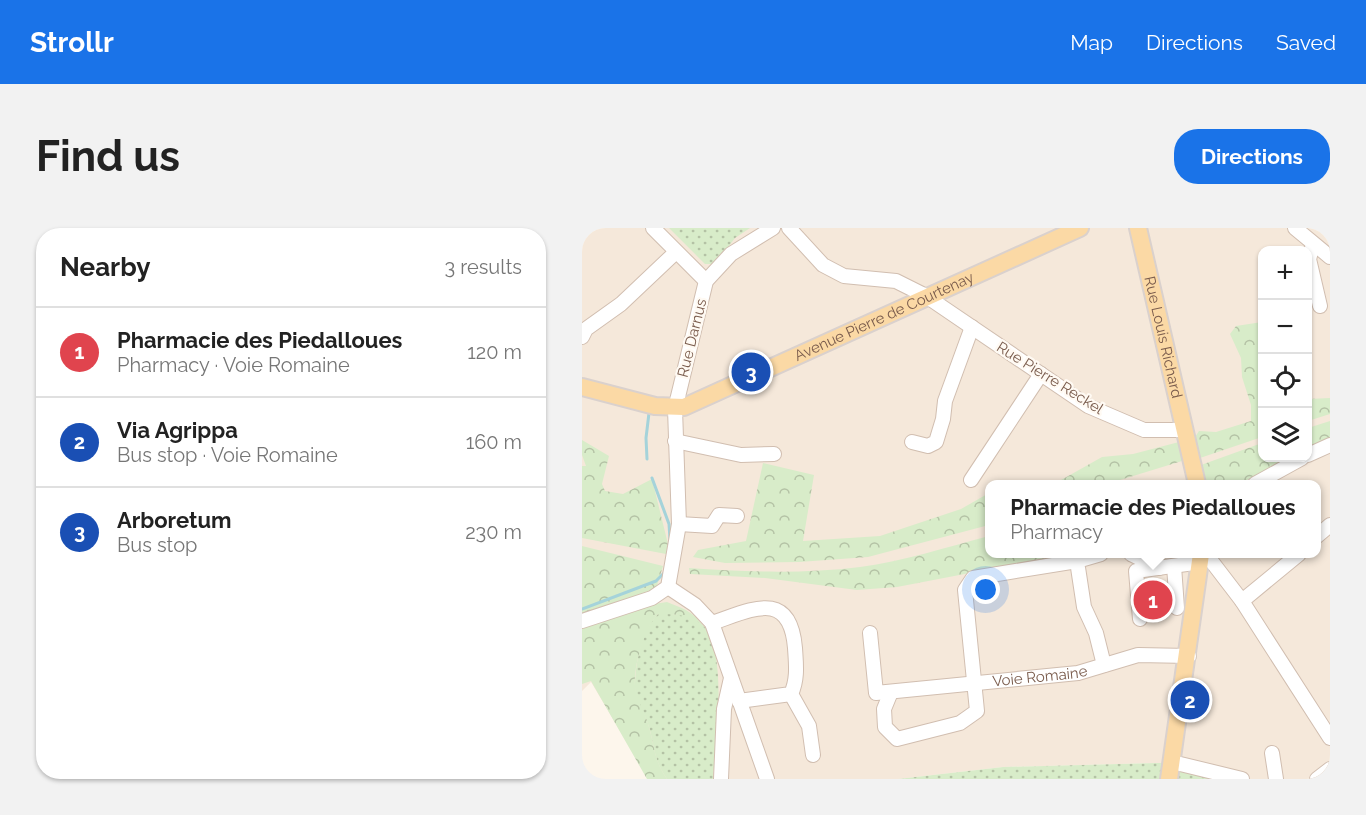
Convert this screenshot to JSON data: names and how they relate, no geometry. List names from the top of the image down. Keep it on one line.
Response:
{"streets":{"main road":["Avenue Pierre de Courtenay","Rue Louis Richard"],"street":["Rue Darnus","Rue Pierre Reckel","Voie Romaine"]},"crossings":[["Avenue Pierre de Courtenay","Rue Darnus"],["Avenue Pierre de Courtenay","Rue Pierre Reckel"],["Rue Louis Richard","Rue Pierre Reckel"]],"page":{"header":"Strollr","nav":["Map","Directions","Saved"],"buttons":"Directions","title":"Find us","heading":["Nearby","3 results"],"map_buttons":["+","−"],"list":[{"mark":"1","name":"Pharmacie des Piedalloues","note":"Pharmacy · Voie Romaine","value":"120 m"},{"mark":"2","name":"Via Agrippa","note":"Bus stop · Voie Romaine","value":"160 m"},{"mark":"3","name":"Arboretum","note":"Bus stop","value":"230 m"}],"pins":["3","1","2"],"popup":["Pharmacie des Piedalloues","Pharmacy"]}}
